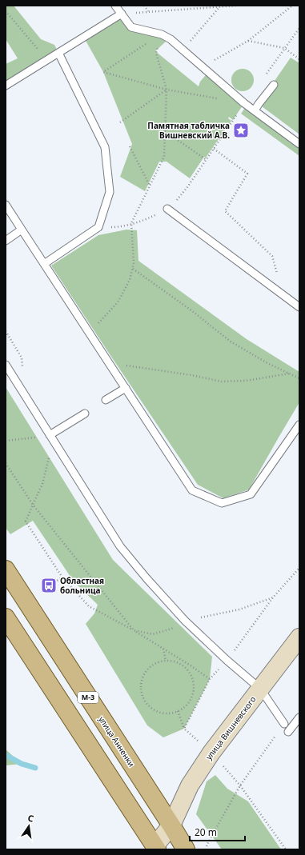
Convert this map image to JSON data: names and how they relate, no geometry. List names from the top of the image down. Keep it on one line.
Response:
{"streets":{"main road":["М-3","улица Анненки"],"street":["улица Вишневского"]},"crossings":[["улица Вишневского","улица Анненки"]],"places":{"place":["Памятная табличка Вишневский А.В."],"bus stop":["Областная больница"]},"scale_bar":"20 m","north":"top"}
